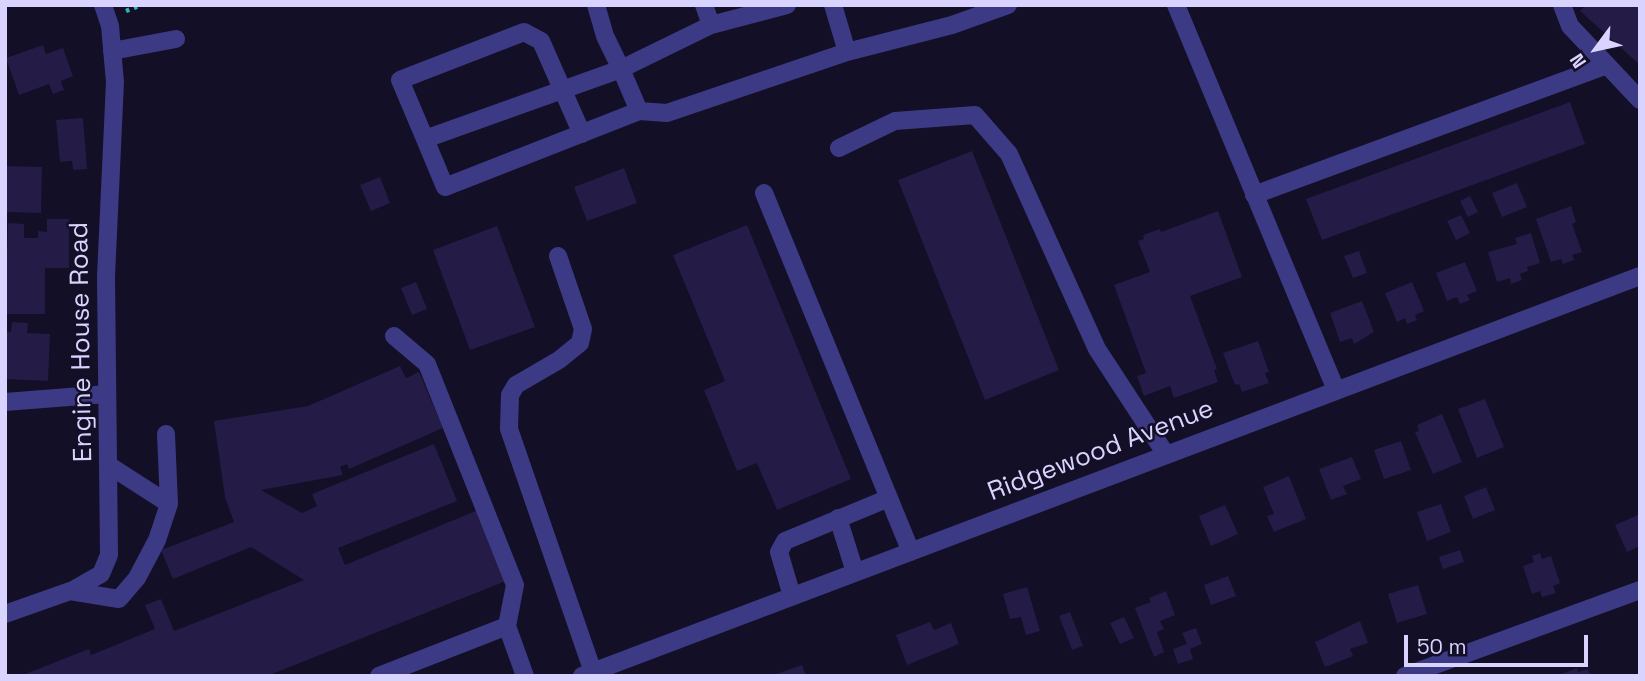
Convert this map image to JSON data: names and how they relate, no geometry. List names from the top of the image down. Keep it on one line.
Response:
{"streets":{"street":["Engine House Road","Ridgewood Avenue"]},"scale_bar":"50 m","north":"bottom left"}
